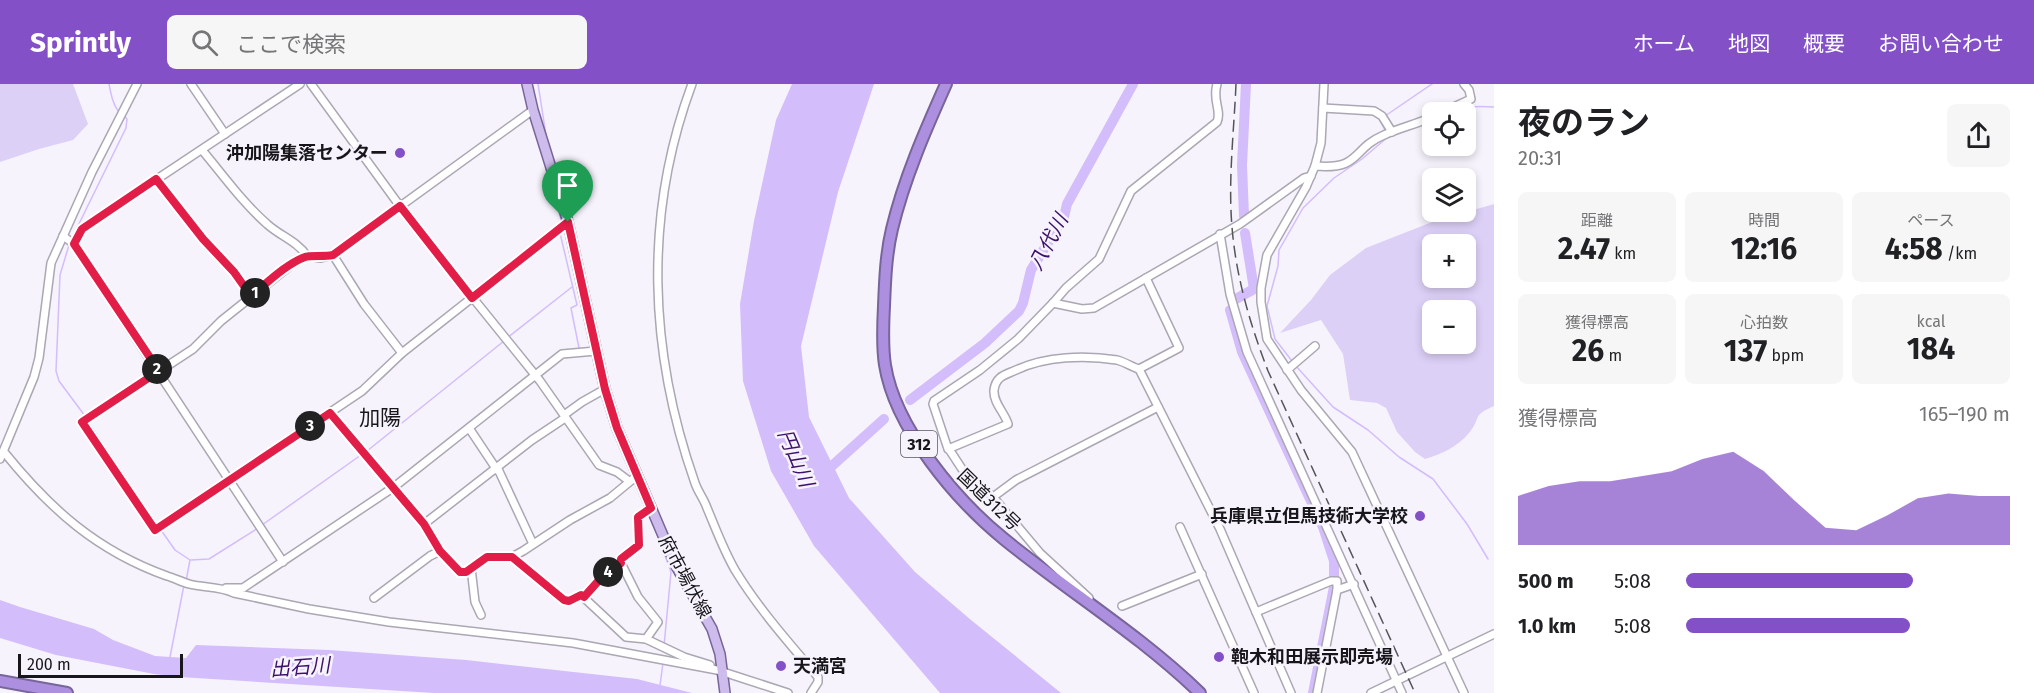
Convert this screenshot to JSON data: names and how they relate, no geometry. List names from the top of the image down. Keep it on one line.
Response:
{"streets":{"highway":["312","国道312号"],"main road":["府市場伏線"]},"districts":["加陽"],"water":["八代川","円山川","出石川"],"places":["沖加陽集落センター","兵庫県立但馬技術大学校","鞄木和田展示即売場","天満宮"],"scale_bar":"200 m","page":{"header":"Sprintly","search":"ここで検索","nav":["ホーム","地図","概要","お問い合わせ"],"heading":["夜のラン","20:31"],"map_buttons":["+","−"],"stats":[["距離","2.47 km"],["時間","12:16"],["ペース","4:58 /km"],["獲得標高","26 m"],["心拍数","137 bpm"],["kcal","184"]],"pins":["1","2","3","4"],"chart":["獲得標高","165–190 m"],"list":[{"name":"500 m","note":"5:08"},{"name":"1.0 km","note":"5:08"}],"scale":"200 m"}}
